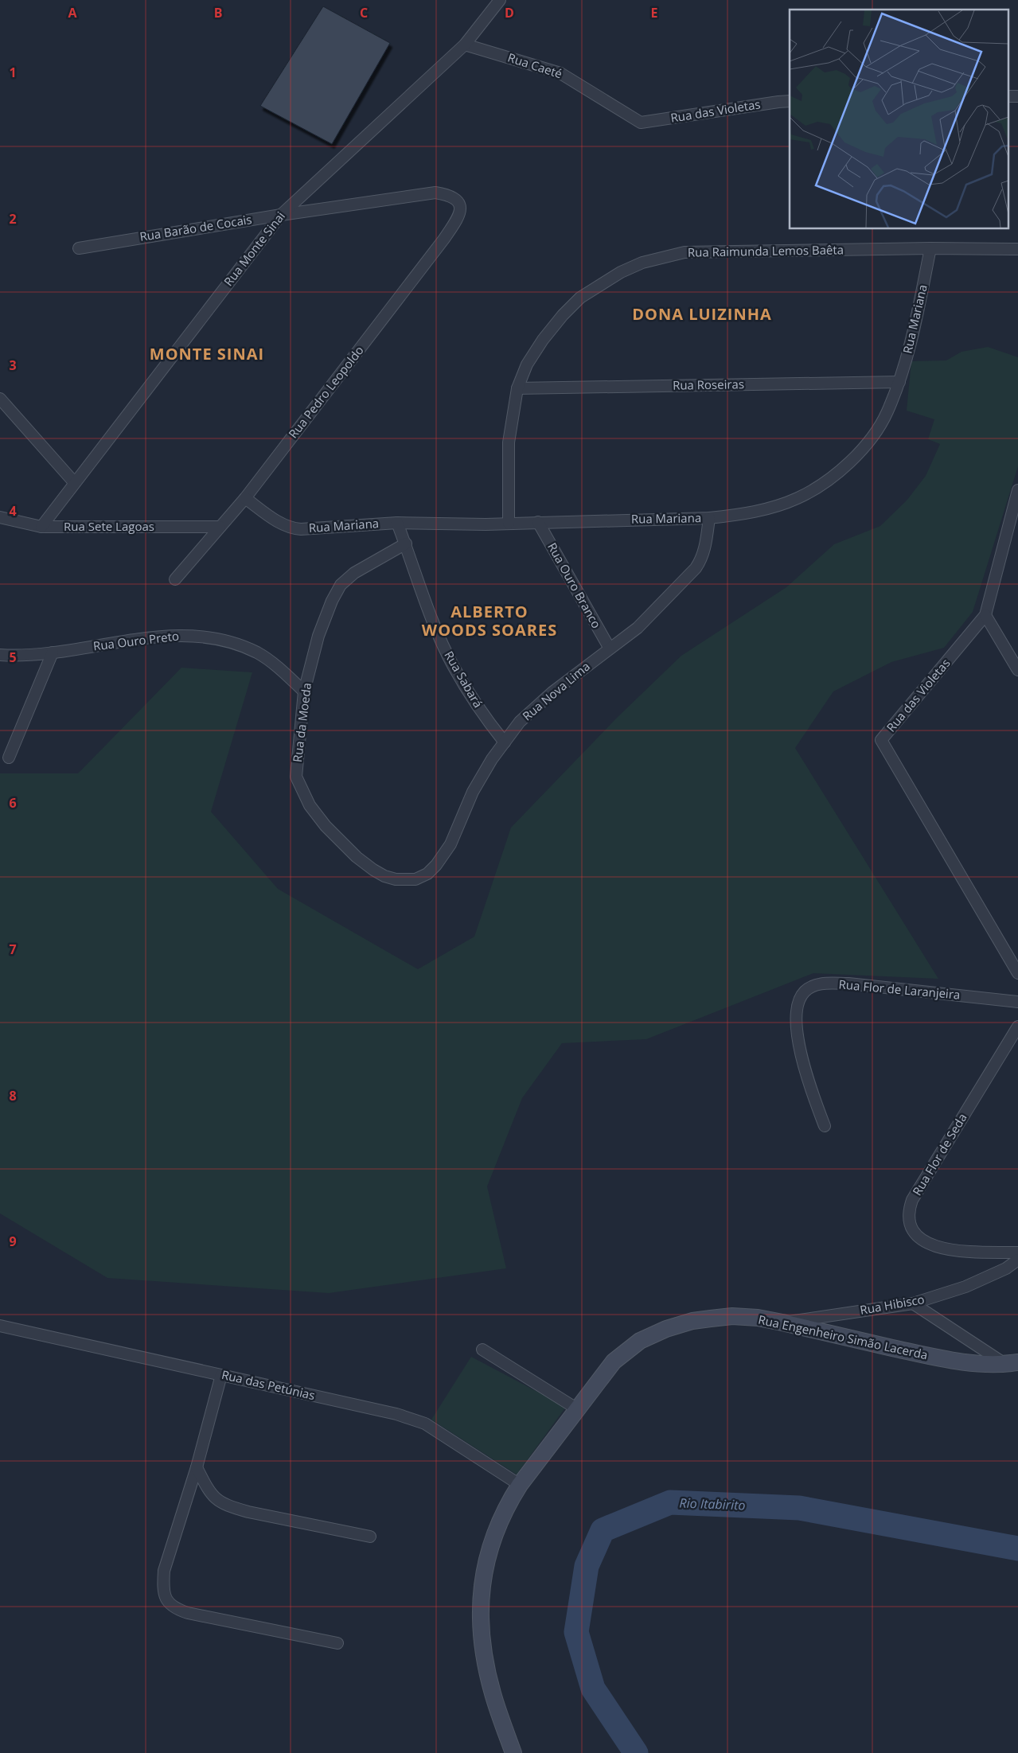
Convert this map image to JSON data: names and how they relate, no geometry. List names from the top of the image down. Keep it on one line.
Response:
{"streets":{"street":["Rua Caeté","Rua das Violetas","Rua Barão de Cocais","Rua Monte Sinai","Rua Raimunda Lemos Baêta","Rua Mariana","Rua Roseiras","Rua Pedro Leopoldo","Rua Sete Lagoas","Rua Ouro Branco","Rua Ouro Preto","Rua Sabará","Rua Nova Lima","Rua da Moeda","Rua Flor de Laranjeira","Rua Flor de Seda","Rua Hibisco","Rua Engenheiro Simão Lacerda","Rua das Petúnias"]},"crossings":[["Rua Caeté","Rua das Violetas"],["Rua Caeté","Rua Monte Sinai"],["Rua Barão de Cocais","Rua Monte Sinai"],["Rua Barão de Cocais","Rua Pedro Leopoldo"],["Rua Monte Sinai","Rua Sete Lagoas"],["Rua Raimunda Lemos Baêta","Rua Mariana"],["Rua Raimunda Lemos Baêta","Rua Roseiras"],["Rua Mariana","Rua Roseiras"],["Rua Mariana","Rua Pedro Leopoldo"],["Rua Mariana","Rua Ouro Branco"],["Rua Mariana","Rua Sabará"],["Rua Mariana","Rua Nova Lima"],["Rua Pedro Leopoldo","Rua Sete Lagoas"],["Rua Ouro Branco","Rua Nova Lima"],["Rua Ouro Preto","Rua da Moeda"],["Rua Sabará","Rua Nova Lima"],["Rua Sabará","Rua da Moeda"],["Rua Nova Lima","Rua da Moeda"],["Rua Hibisco","Rua Engenheiro Simão Lacerda"],["Rua Engenheiro Simão Lacerda","Rua das Petúnias"]],"districts":["DONA LUIZINHA","MONTE SINAI","ALBERTO WOODS SOARES"],"water":["Rio Itabirito"],"grid":{"columns":["A","B","C","D","E"],"rows":["1","2","3","4","5","6","7","8","9"]}}
